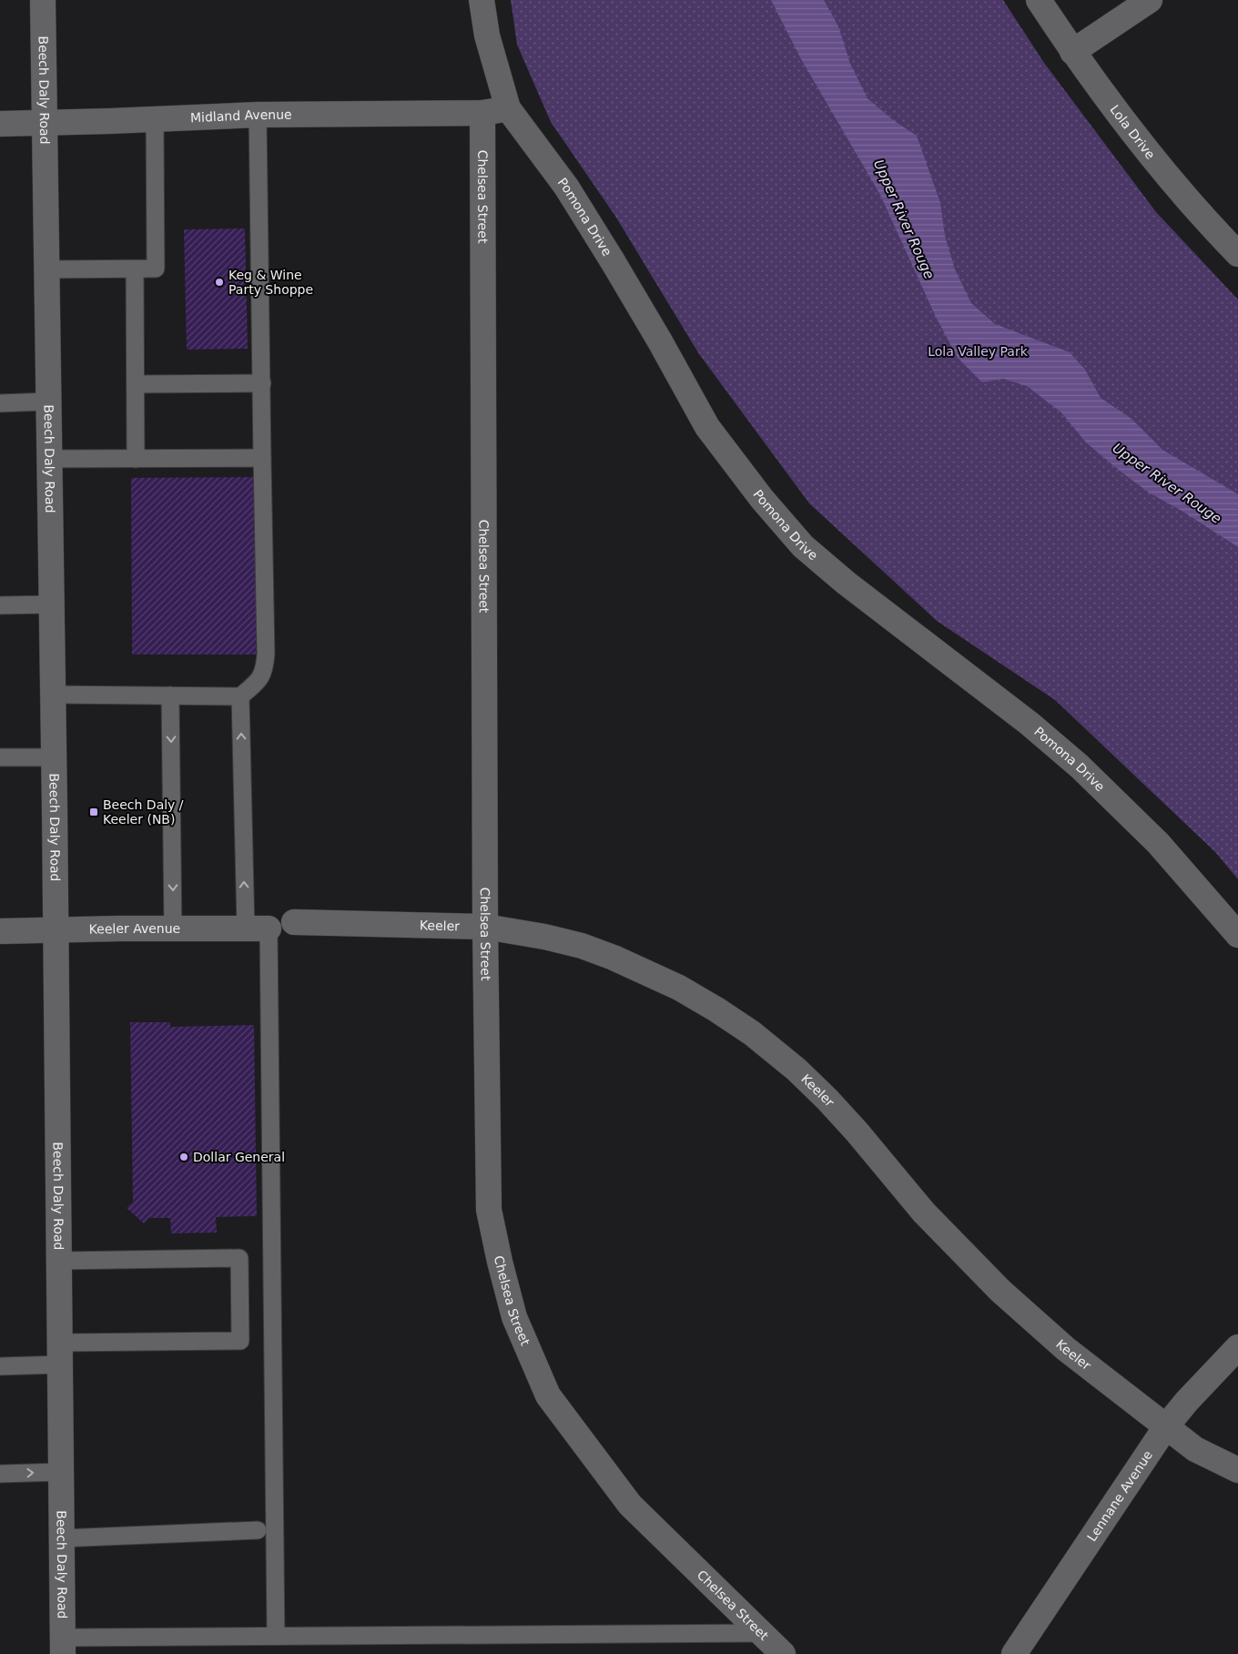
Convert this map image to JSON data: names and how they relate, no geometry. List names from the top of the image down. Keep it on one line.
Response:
{"streets":{"street":["Beech Daly Road","Midland Avenue","Lola Drive","Chelsea Street","Pomona Drive","Keeler","Keeler Avenue","Lennane Avenue"]},"crossings":[["Beech Daly Road","Midland Avenue"],["Beech Daly Road","Keeler Avenue"],["Midland Avenue","Chelsea Street"],["Midland Avenue","Pomona Drive"],["Chelsea Street","Keeler"],["Keeler","Lennane Avenue"]],"water":["Upper River Rouge"],"parks":["Lola Valley Park"],"places":{"other":["Keg & Wine Party Shoppe","Dollar General"],"transit":["Beech Daly / Keeler (NB)"]}}
